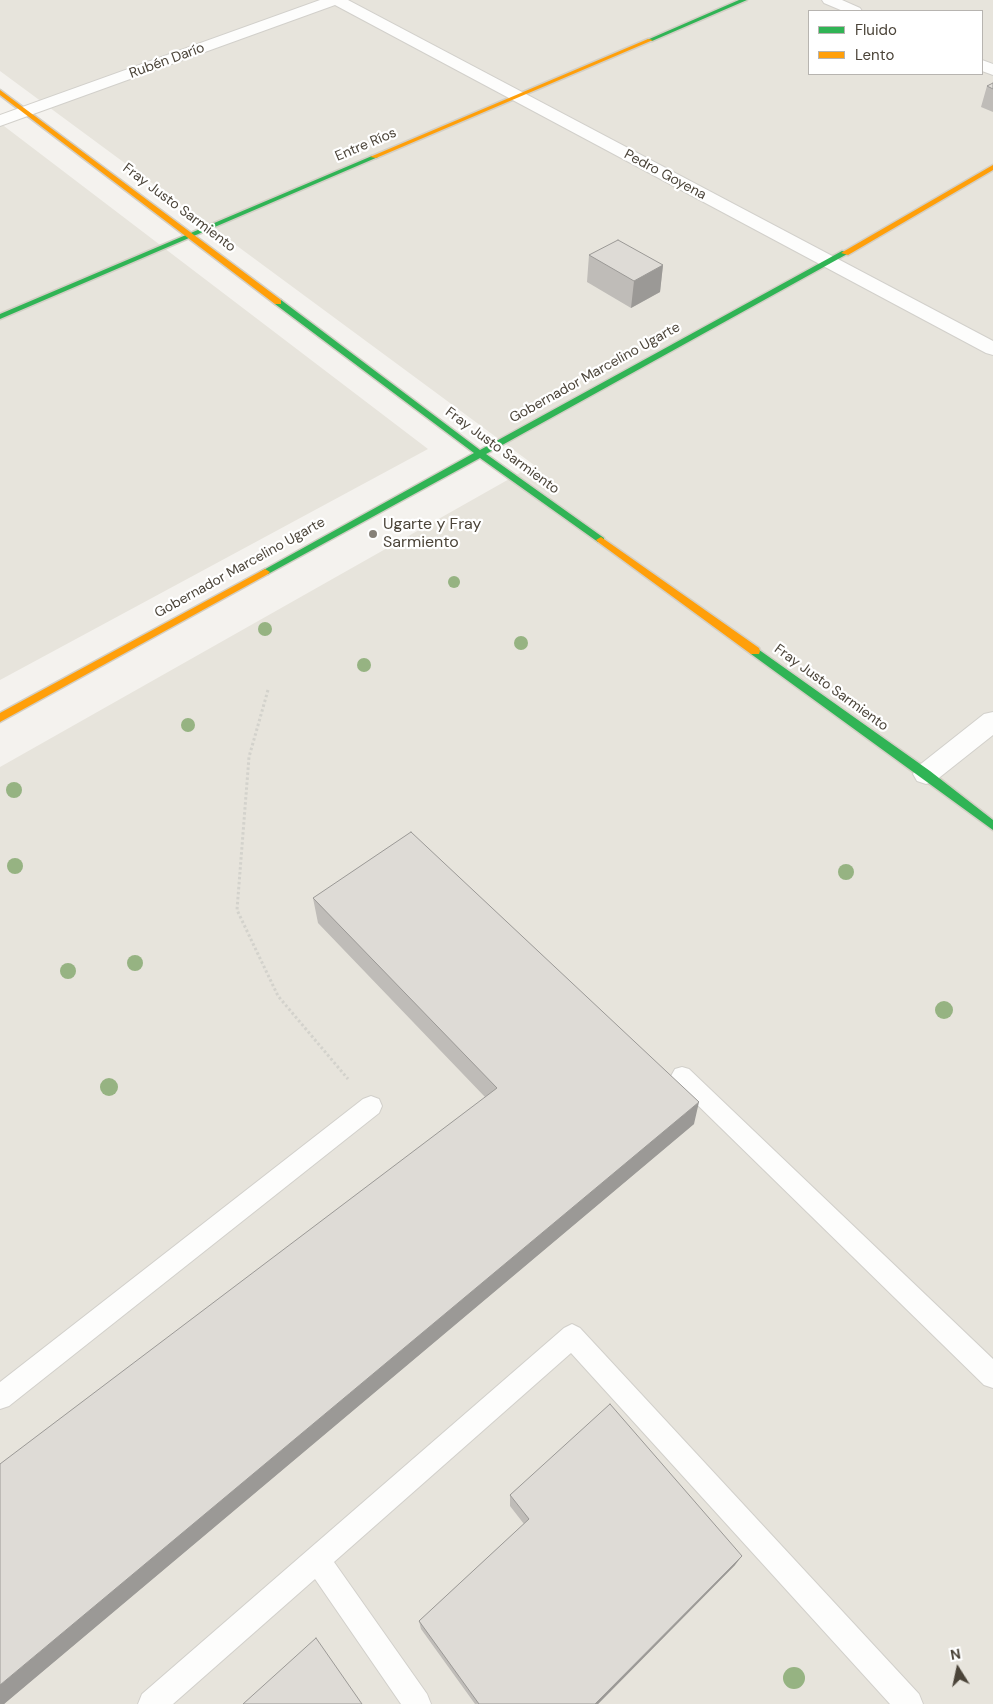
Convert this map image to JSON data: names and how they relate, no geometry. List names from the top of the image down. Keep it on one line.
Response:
{"streets":{"street":["Rubén Darío","Entre Ríos","Pedro Goyena","Fray Justo Sarmiento","Gobernador Marcelino Ugarte"]},"crossings":[["Rubén Darío","Pedro Goyena"],["Rubén Darío","Fray Justo Sarmiento"],["Entre Ríos","Pedro Goyena"],["Entre Ríos","Fray Justo Sarmiento"],["Pedro Goyena","Gobernador Marcelino Ugarte"],["Fray Justo Sarmiento","Gobernador Marcelino Ugarte"]],"places":["Ugarte y Fray Sarmiento"],"legend":["Fluido","Lento"],"north":"top"}
